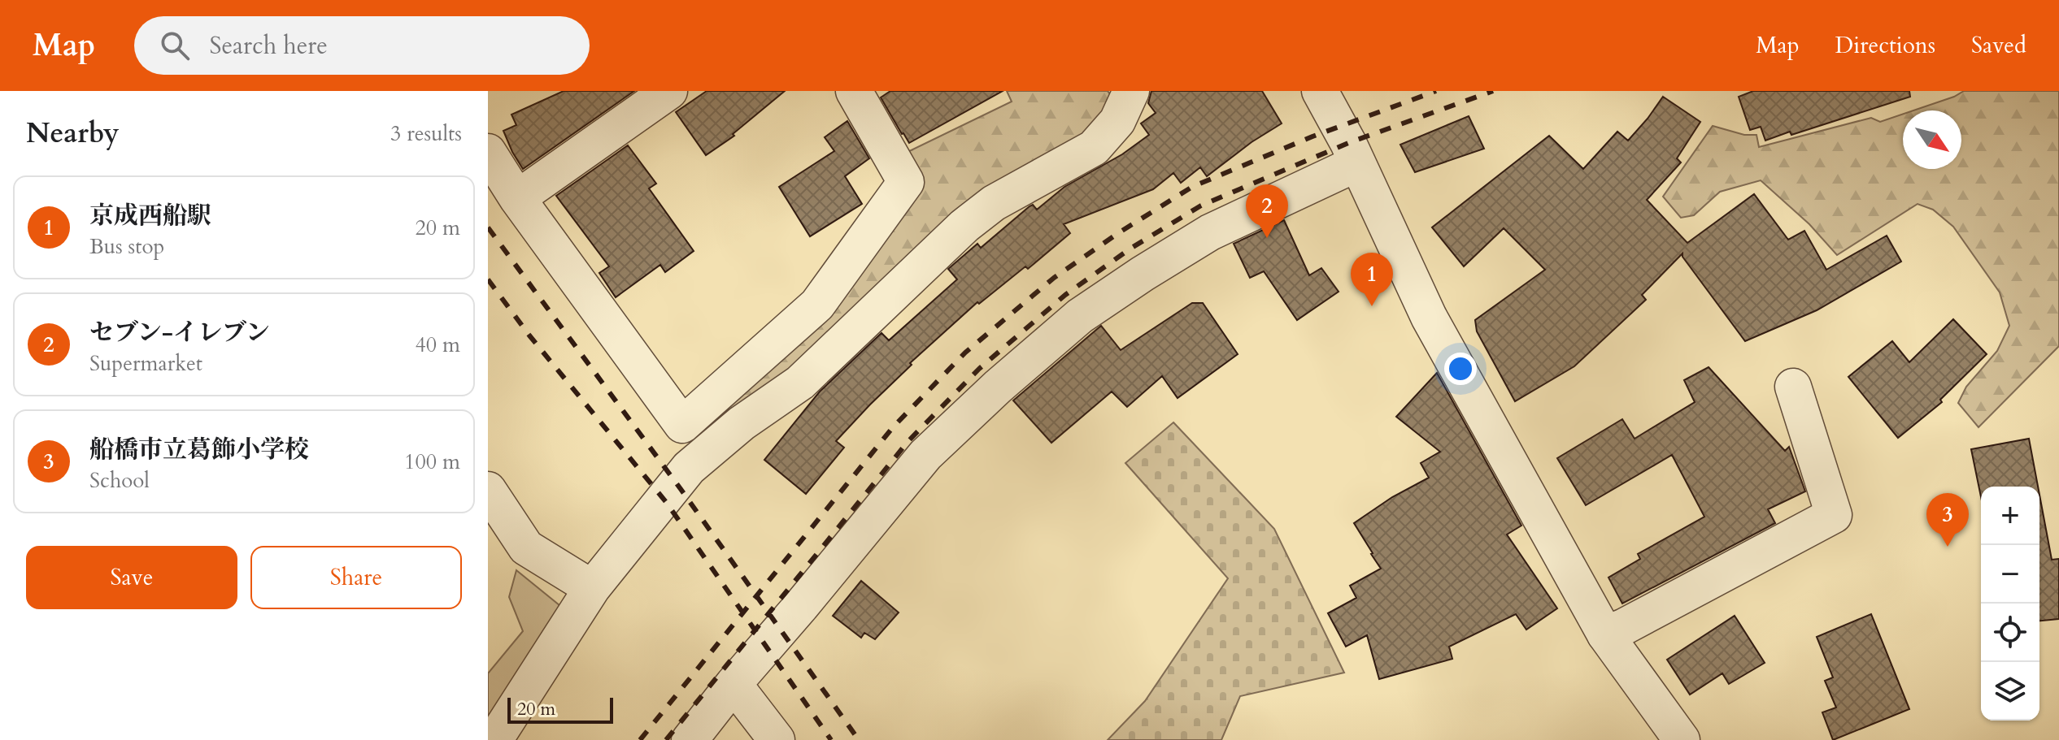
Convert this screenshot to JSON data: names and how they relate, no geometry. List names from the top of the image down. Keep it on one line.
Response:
{"scale_bar":"20 m","north":"bottom right","page":{"header":"Map","search":"Search here","nav":["Map","Directions","Saved"],"heading":["Nearby","3 results"],"list":[{"mark":"1","name":"京成西船駅","note":"Bus stop","value":"20 m"},{"mark":"2","name":"セブン-イレブン","note":"Supermarket","value":"40 m"},{"mark":"3","name":"船橋市立葛飾小学校","note":"School","value":"100 m"}],"pins":["2","1","3"],"map_buttons":["+","−"],"buttons":["Save","Share"],"scale":"20 m"}}
